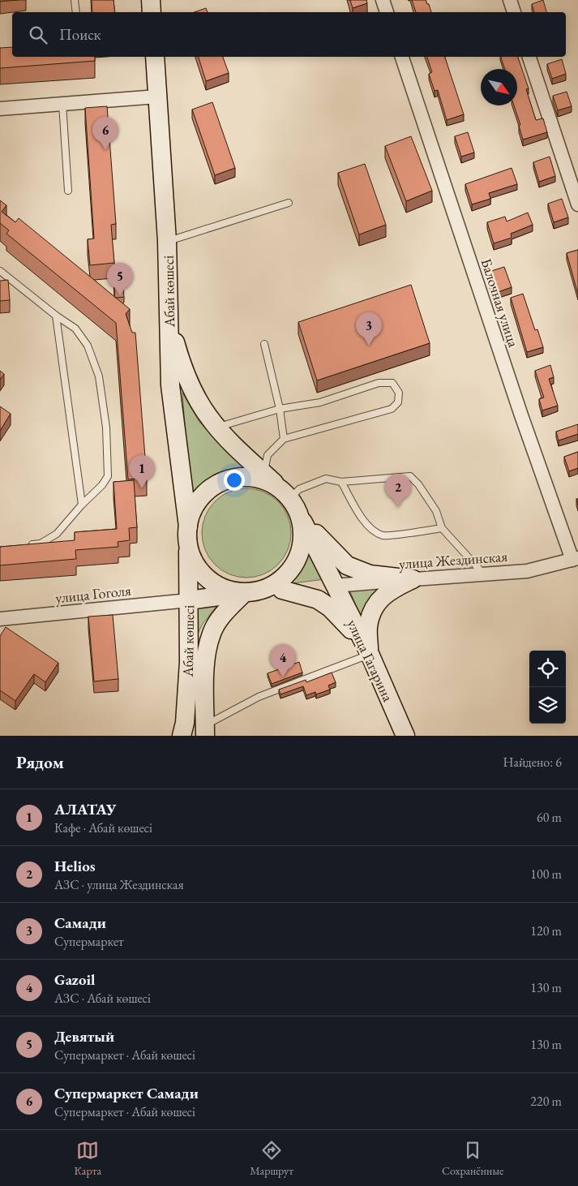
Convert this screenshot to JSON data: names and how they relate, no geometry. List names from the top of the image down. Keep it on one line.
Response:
{"streets":{"main road":["Абай көшесі","улица Гагарина"],"street":["Балочная улица","улица Жездинская","улица Гоголя"]},"crossings":[["Абай көшесі","улица Гоголя"],["Абай көшесі","улица Гагарина"],["Балочная улица","улица Жездинская"],["улица Жездинская","улица Гагарина"]],"north":"bottom right","page":{"search":"Поиск","pins":["6","5","3","1","2","4"],"heading":["Рядом","Найдено: 6"],"list":[{"mark":"1","name":"АЛАТАУ","note":"Кафе · Абай көшесі","value":"60 m"},{"mark":"2","name":"Helios","note":"АЗС · улица Жездинская","value":"100 m"},{"mark":"3","name":"Самади","note":"Супермаркет","value":"120 m"},{"mark":"4","name":"Gazoil","note":"АЗС · Абай көшесі","value":"130 m"},{"mark":"5","name":"Девятый","note":"Супермаркет · Абай көшесі","value":"130 m"},{"mark":"6","name":"Супермаркет Самади","note":"Супермаркет · Абай көшесі","value":"220 m"}],"nav":["Карта","Маршрут","Сохранённые"]}}
